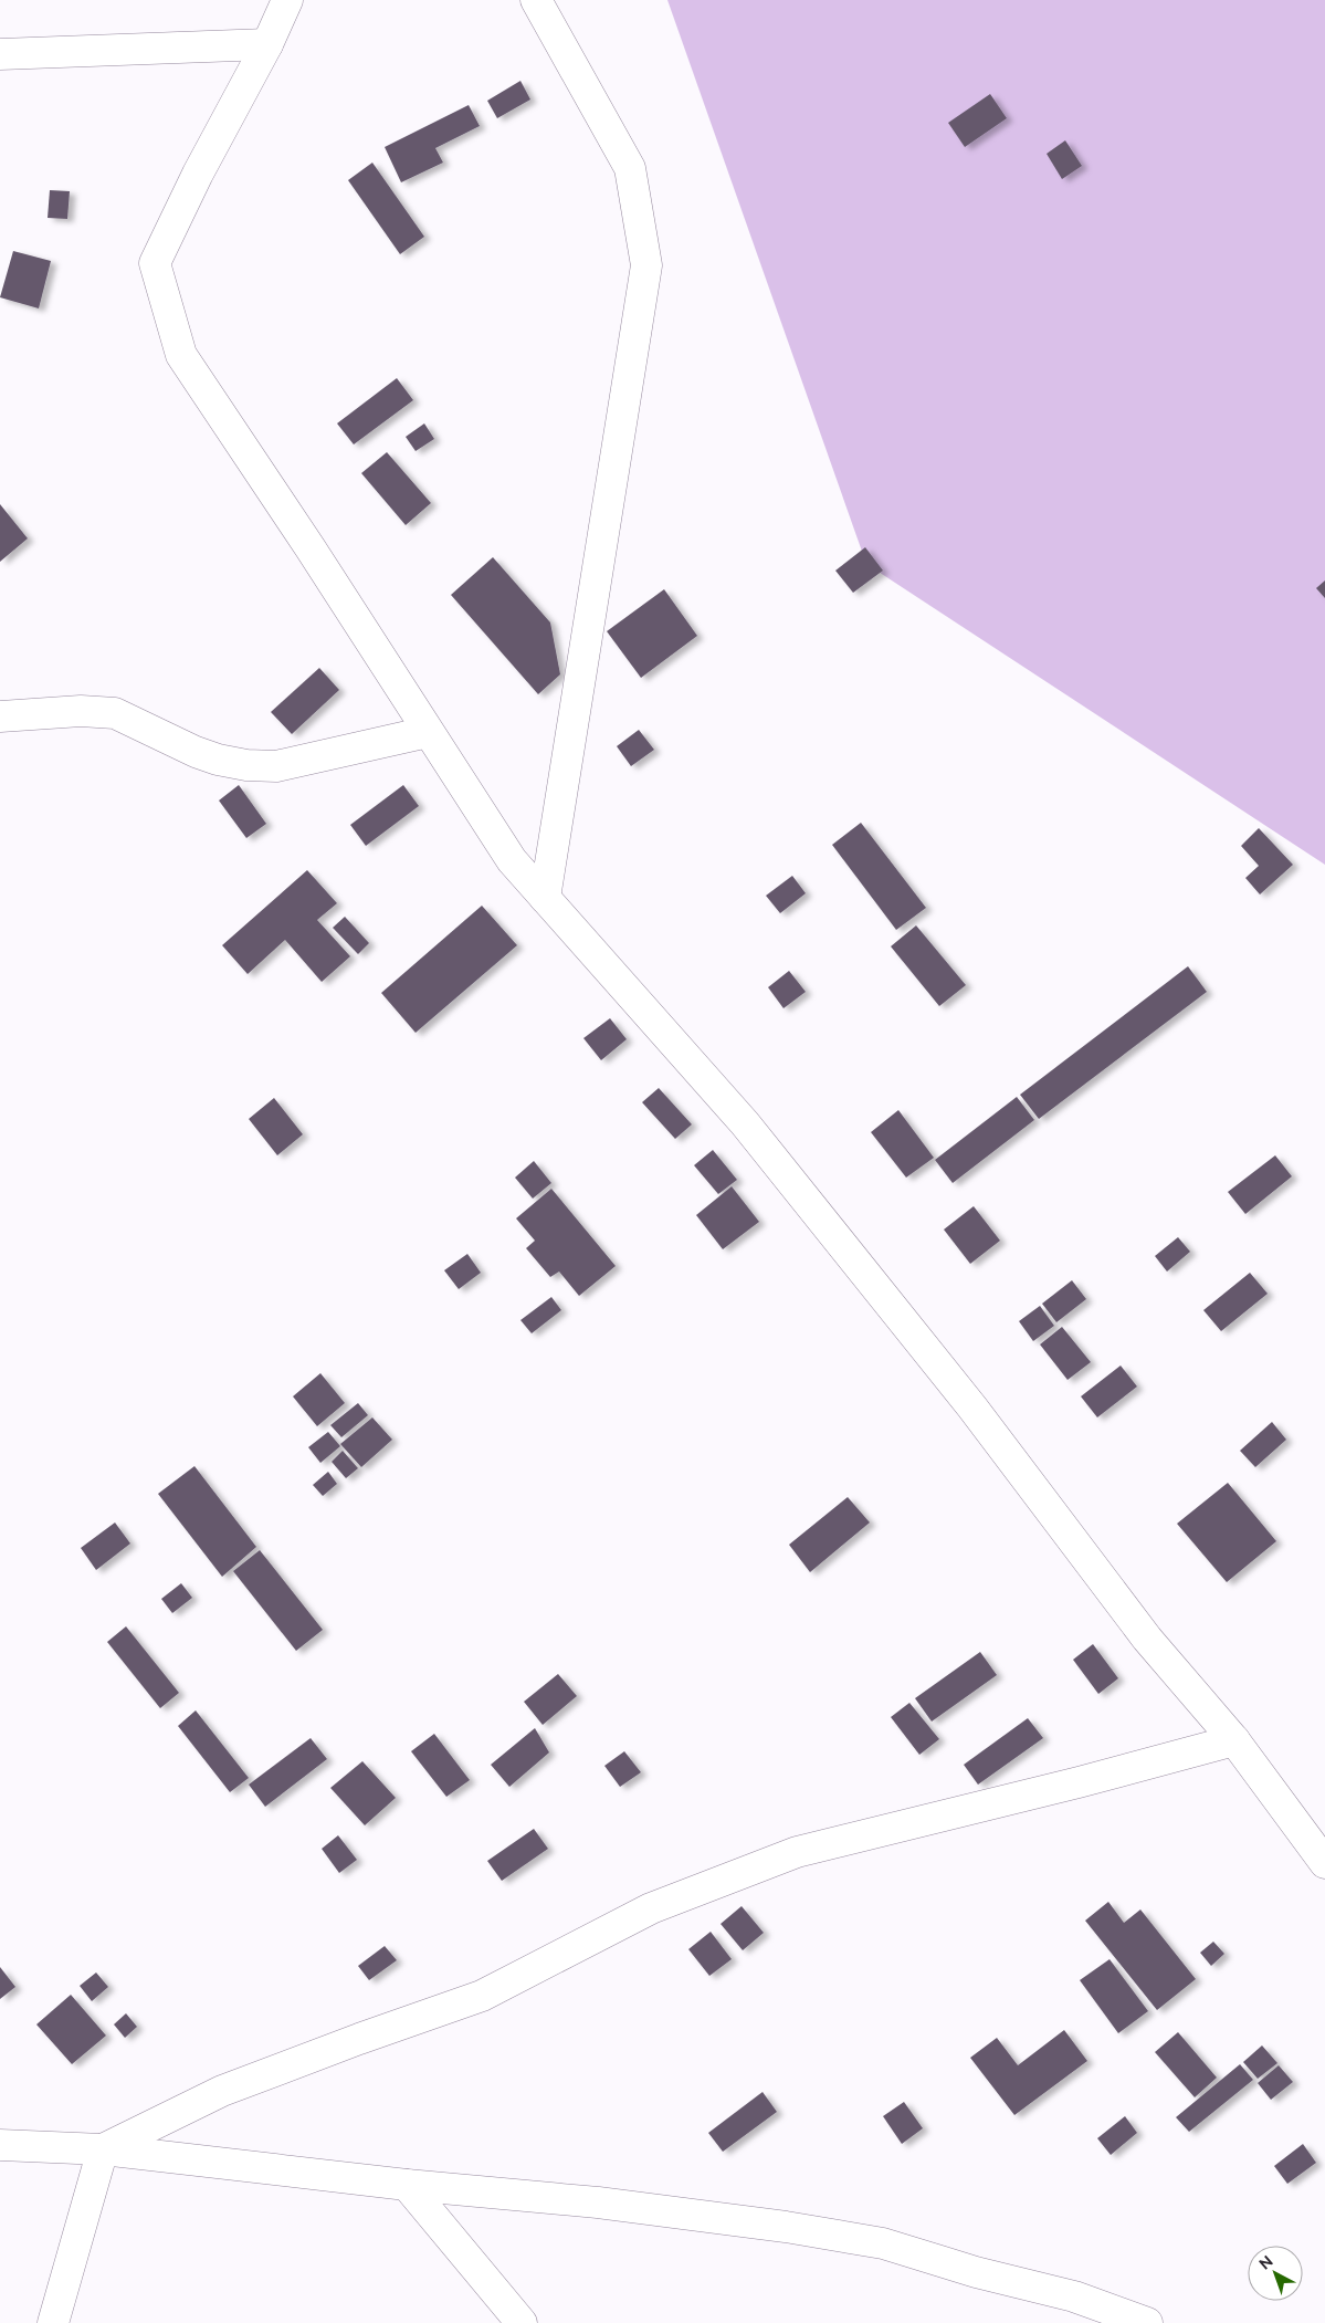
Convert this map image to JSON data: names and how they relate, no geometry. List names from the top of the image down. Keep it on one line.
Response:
{"north":"top left"}
